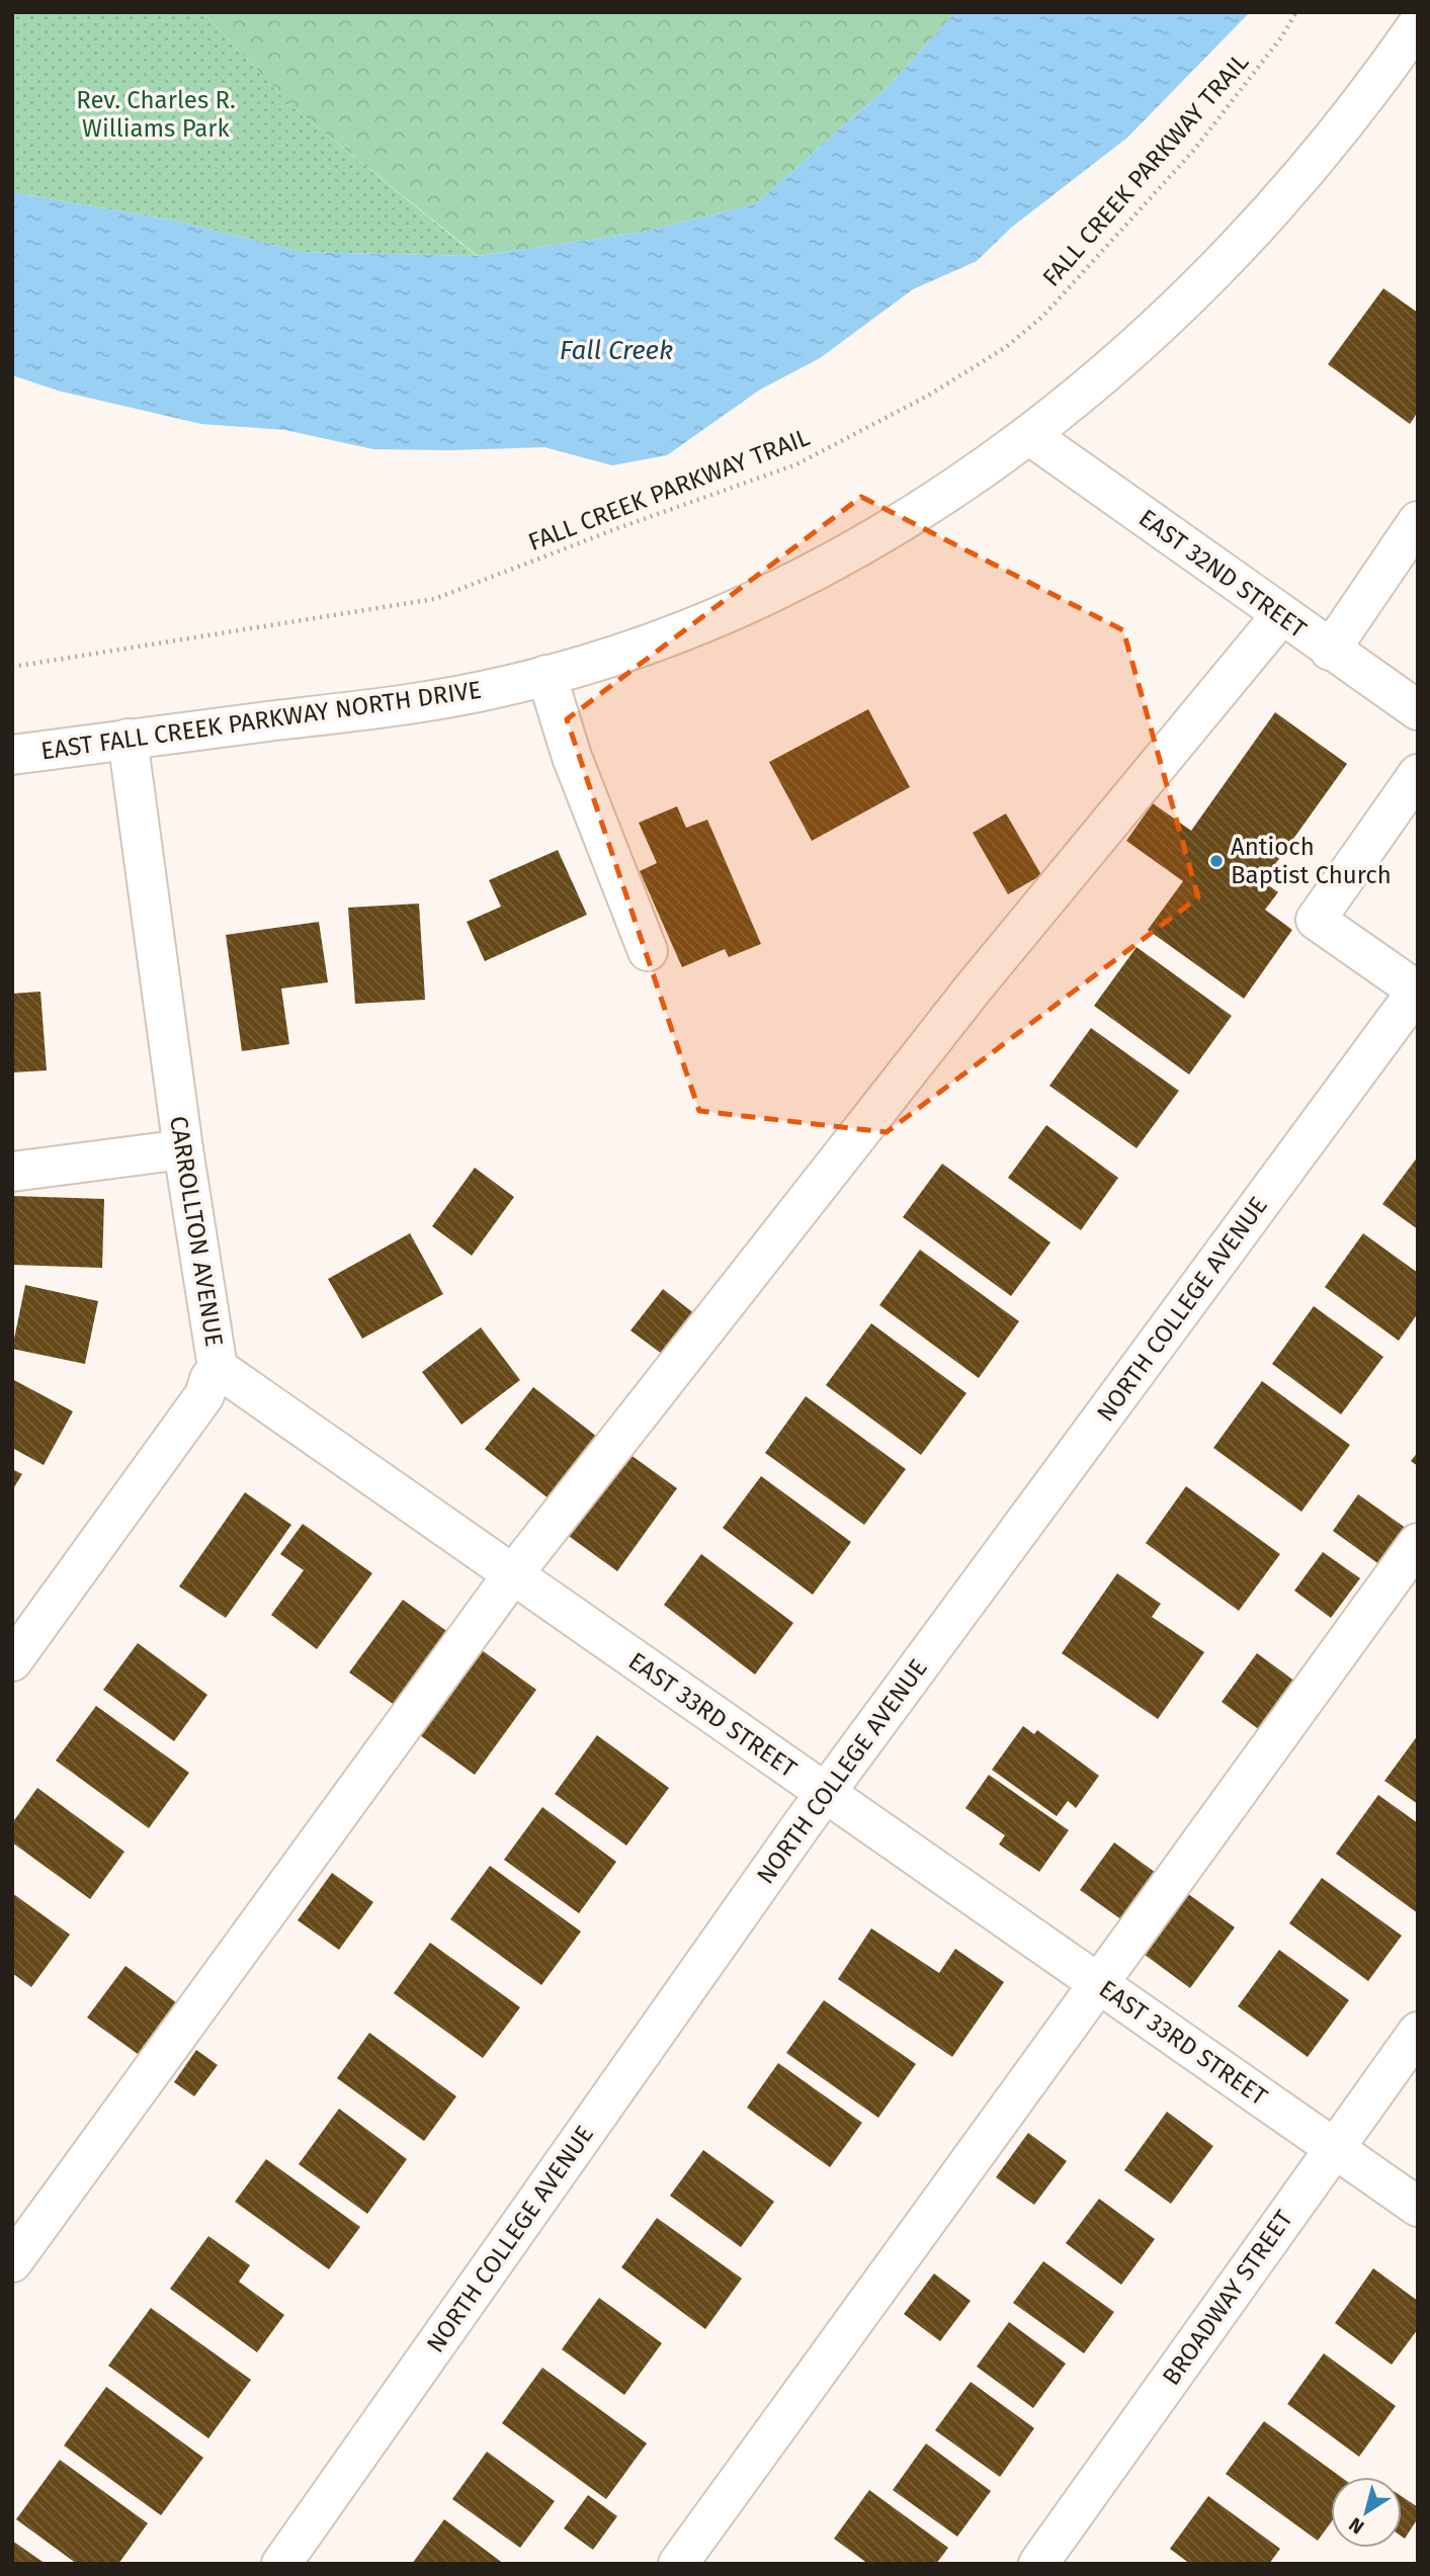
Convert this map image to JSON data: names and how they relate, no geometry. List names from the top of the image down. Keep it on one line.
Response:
{"streets":{"street":["EAST 32ND STREET","EAST FALL CREEK PARKWAY NORTH DRIVE","CARROLLTON AVENUE","NORTH COLLEGE AVENUE","EAST 33RD STREET","BROADWAY STREET"],"path":["FALL CREEK PARKWAY TRAIL"]},"crossings":[["EAST 32ND STREET","EAST FALL CREEK PARKWAY NORTH DRIVE"],["EAST FALL CREEK PARKWAY NORTH DRIVE","CARROLLTON AVENUE"],["CARROLLTON AVENUE","EAST 33RD STREET"],["NORTH COLLEGE AVENUE","EAST 33RD STREET"],["EAST 33RD STREET","BROADWAY STREET"]],"water":["Fall Creek"],"parks":["Rev. Charles R. Williams Park"],"places":["Antioch Baptist Church"],"north":"bottom left"}
